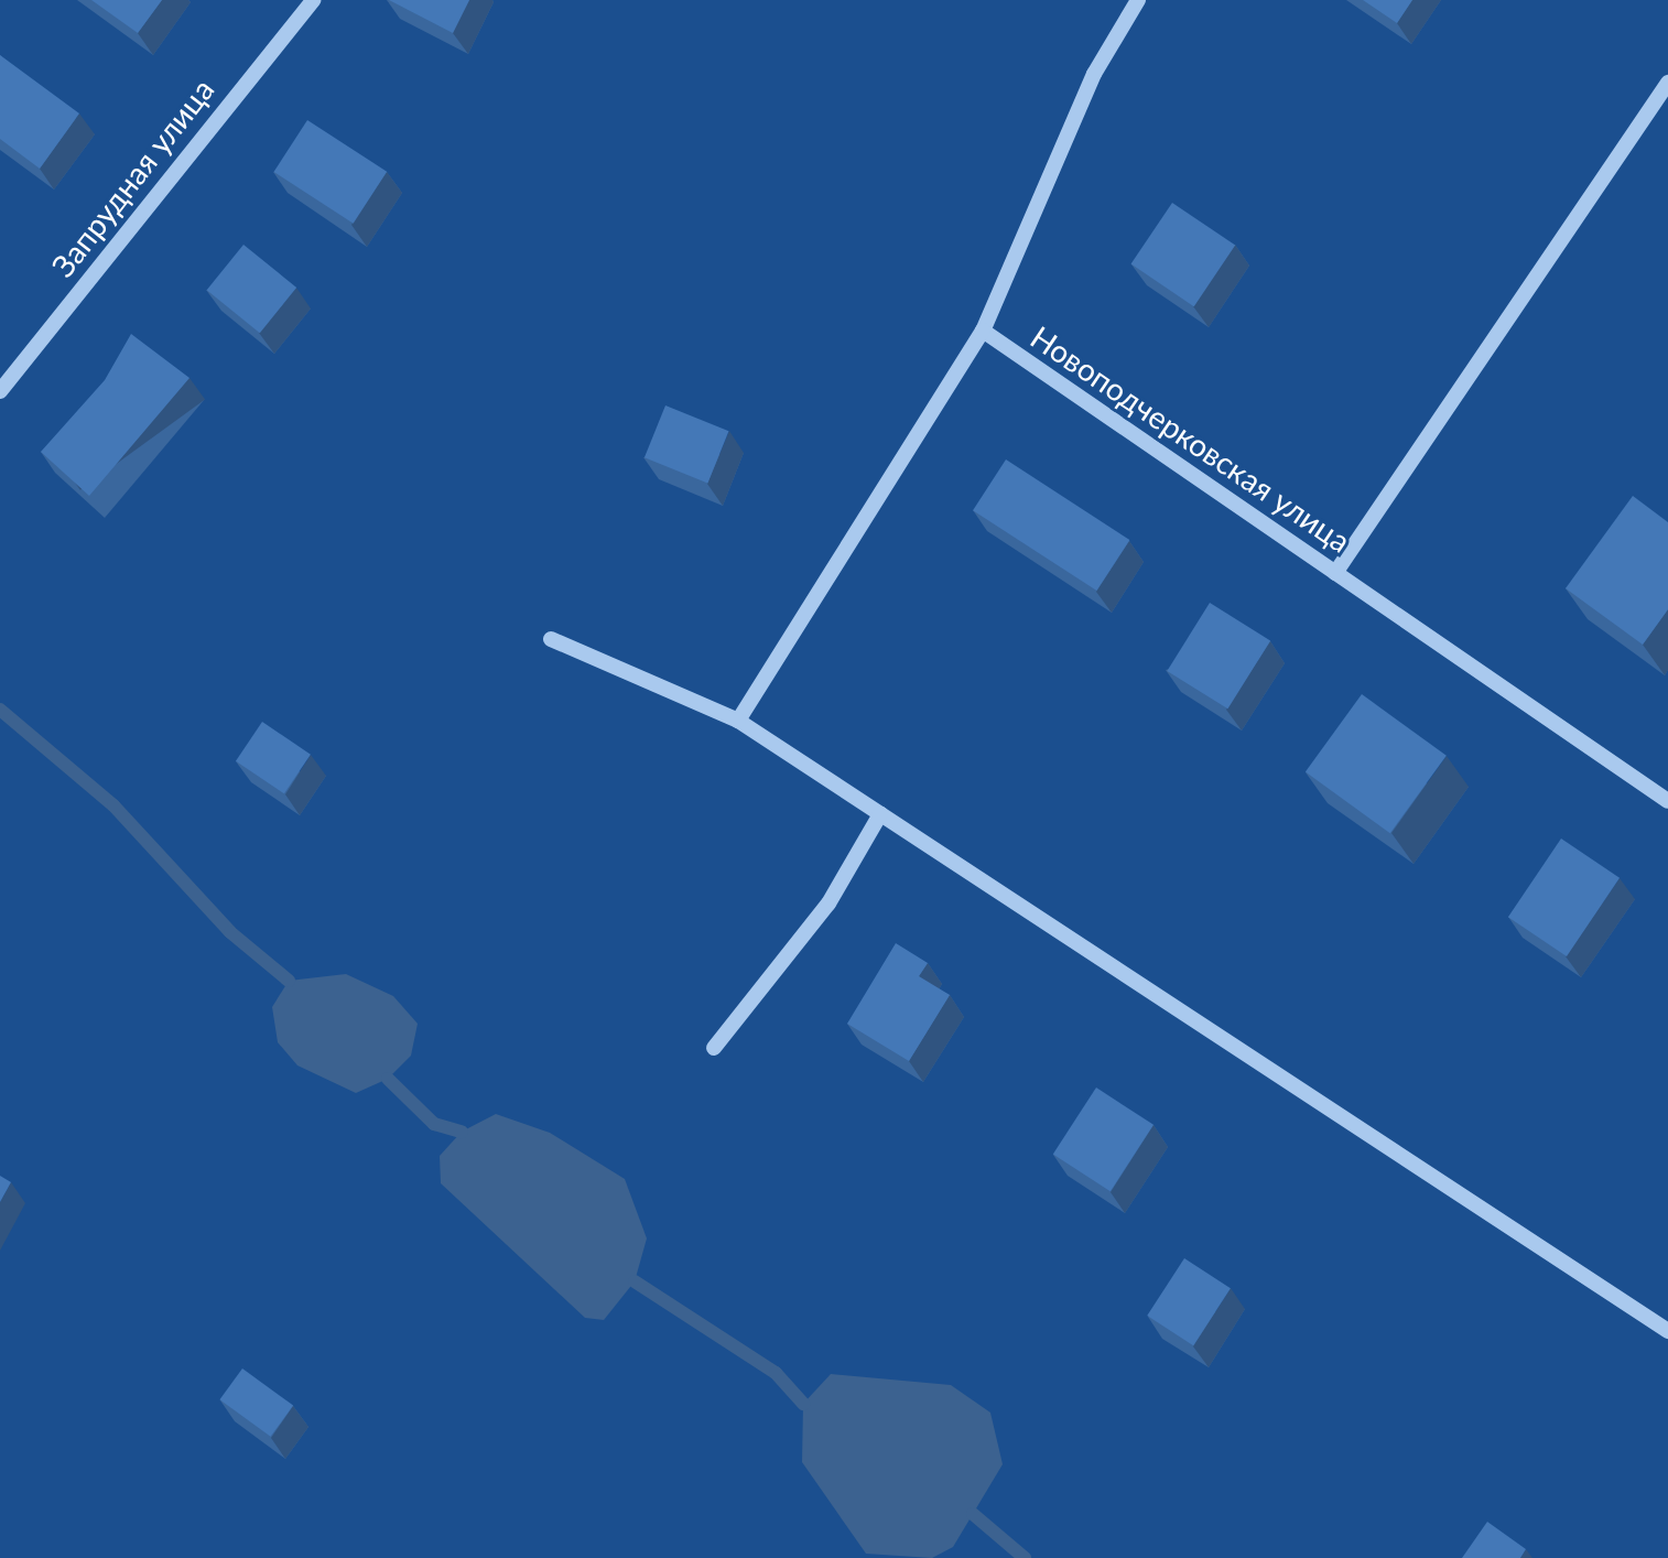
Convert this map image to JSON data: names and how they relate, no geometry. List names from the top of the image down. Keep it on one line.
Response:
{"streets":{"street":["Запрудная улица","Новоподчерковская улица"]}}
